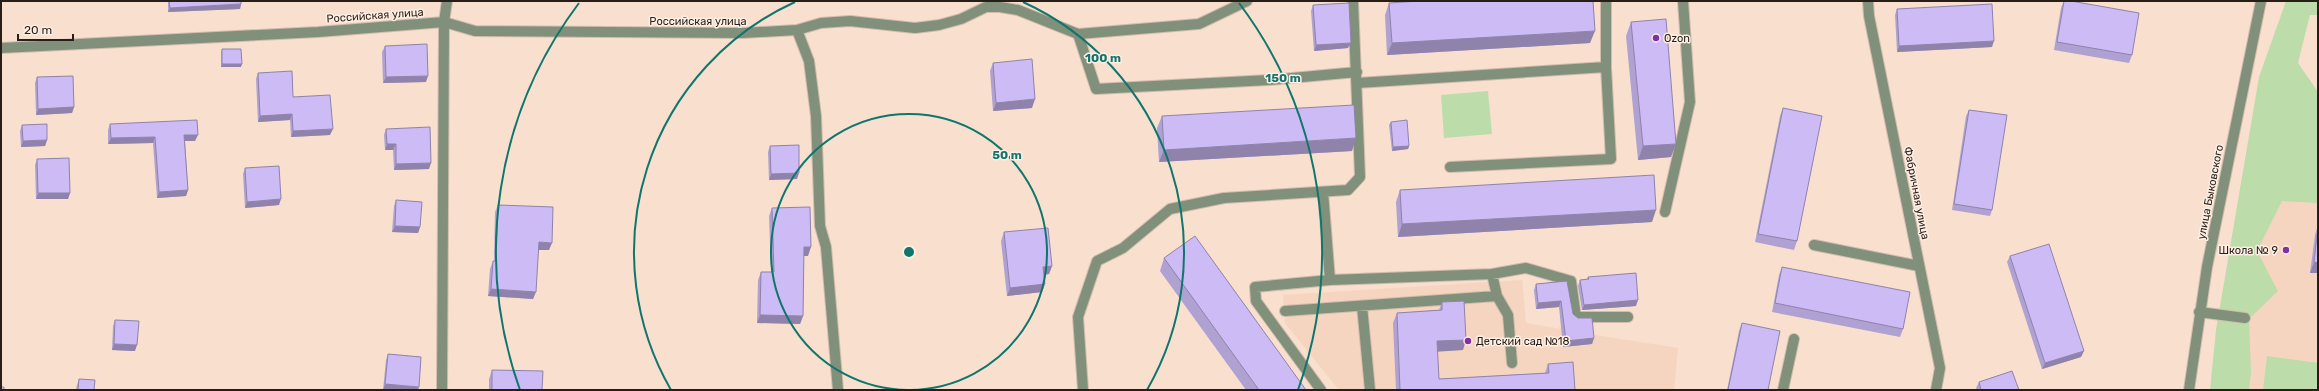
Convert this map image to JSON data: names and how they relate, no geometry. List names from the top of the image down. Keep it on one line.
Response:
{"streets":{"street":["Российская улица","улица Быковского","Фабричная улица"]},"places":["Ozon","Школа № 9","Детский сад №18"],"scale_bar":"20 m","rings":["100 m","150 m","50 m"]}
